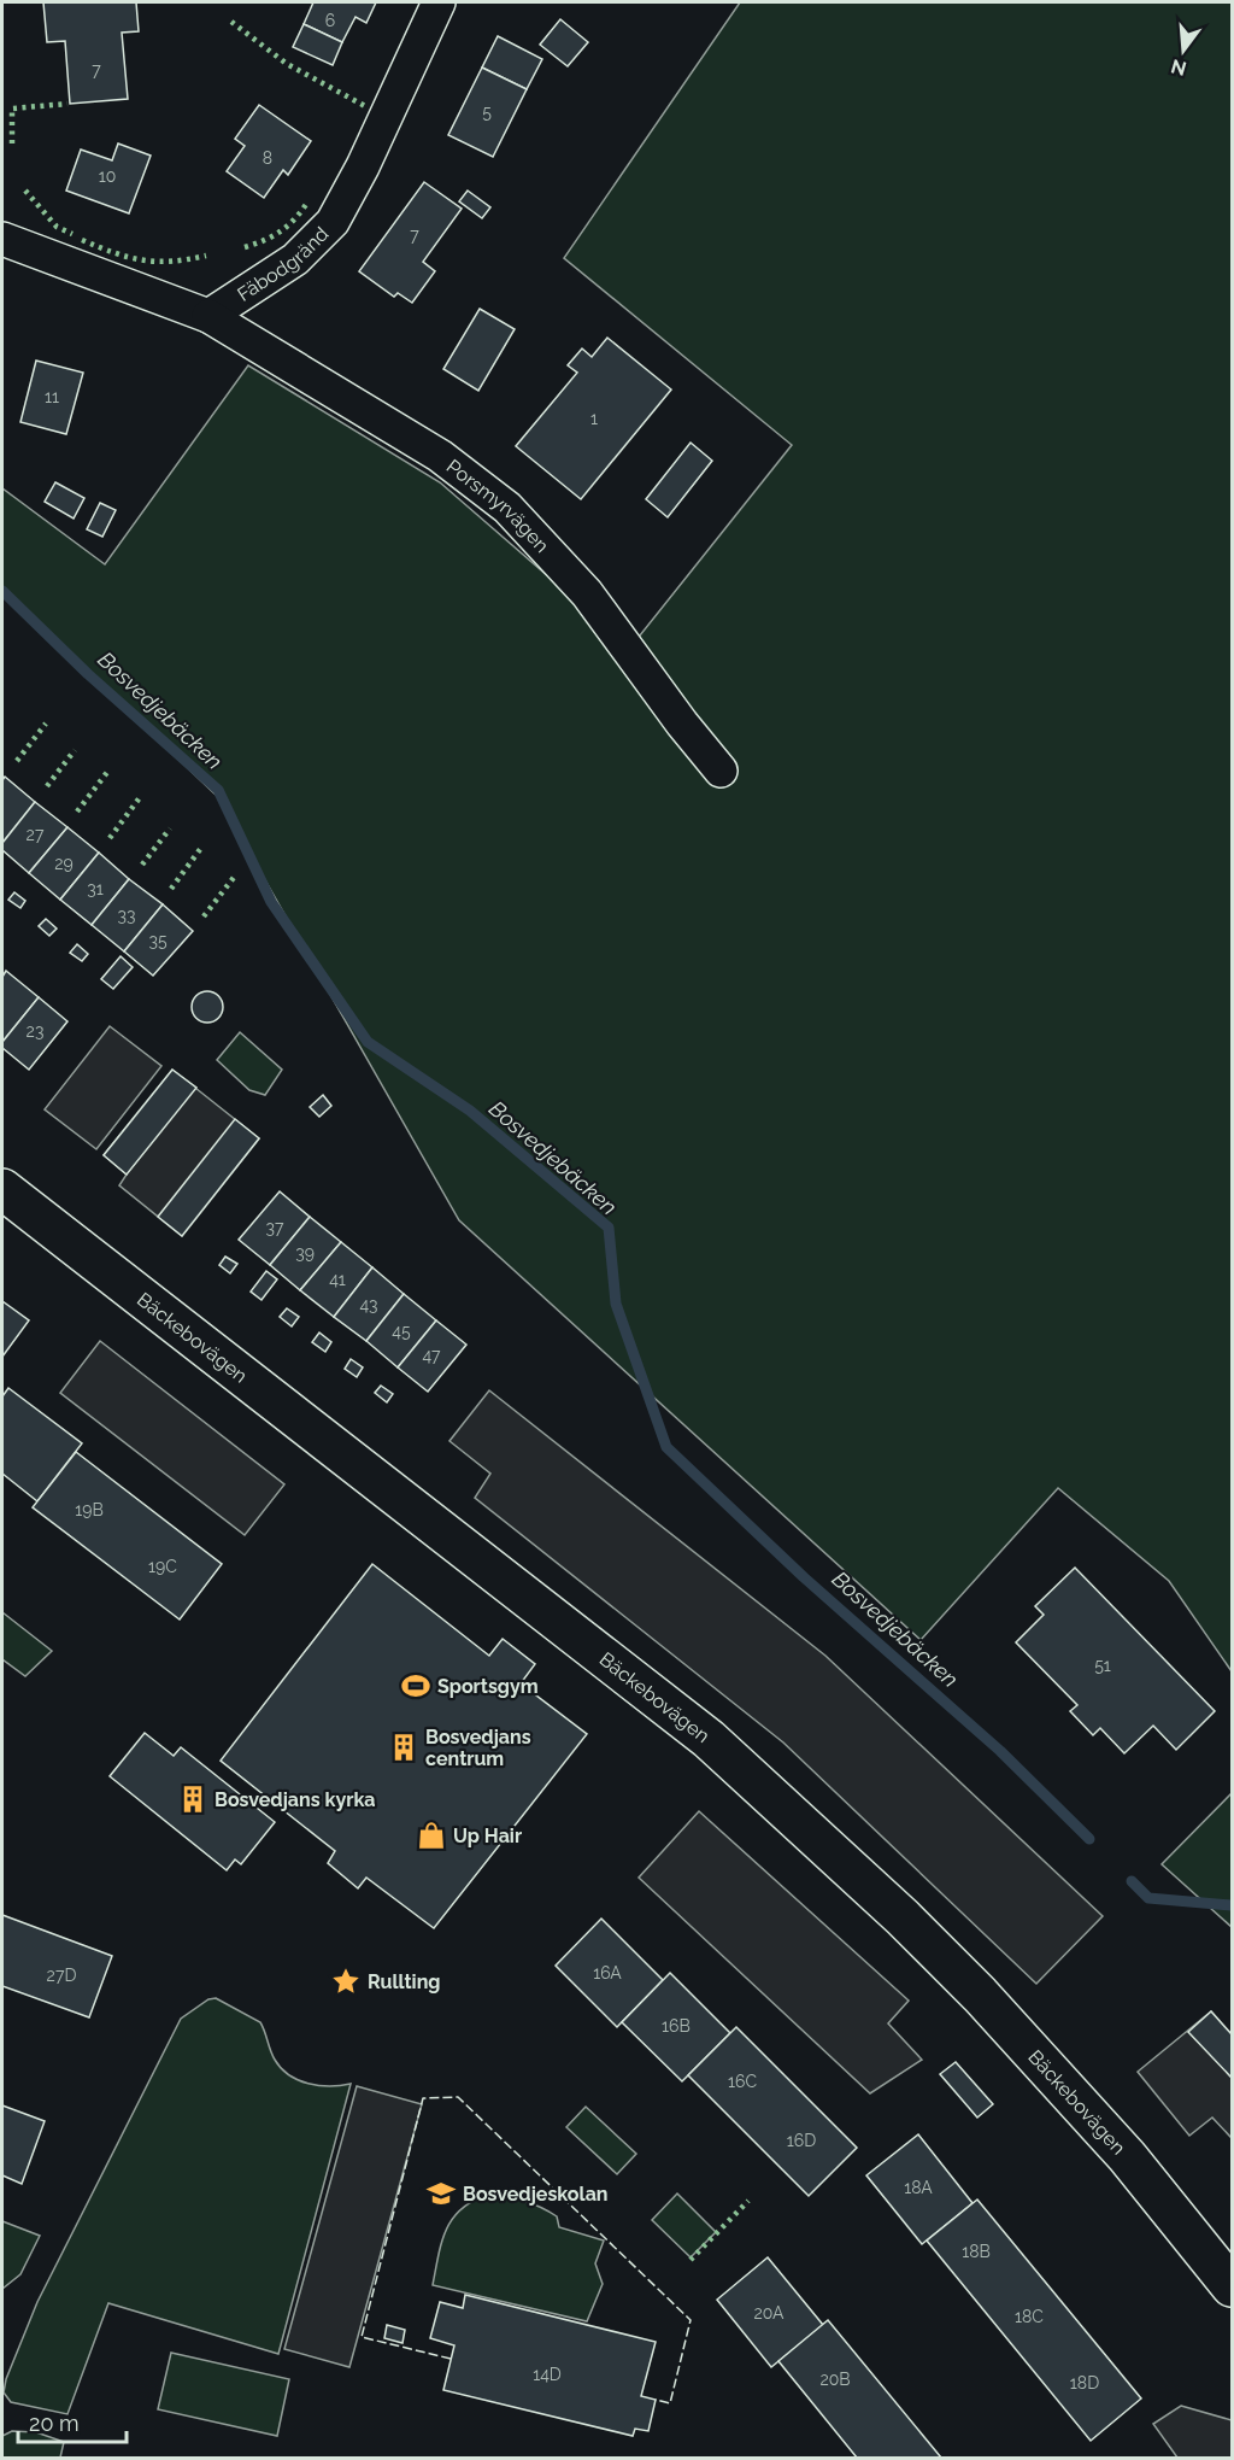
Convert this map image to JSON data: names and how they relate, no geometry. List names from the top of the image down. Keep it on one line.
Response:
{"streets":{"street":["Fäbodgränd","Porsmyrvägen","Bäckebovägen"]},"crossings":[["Fäbodgränd","Porsmyrvägen"]],"water":["Bosvedjebäcken"],"places":{"sports":["Sportsgym"],"building":["Bosvedjans centrum","Bosvedjans kyrka"],"shop":["Up Hair"],"place":["Rullting"],"school or university":["Bosvedjeskolan"]},"house_numbers":["6","7","5","8","10","7","11","1","27","29","31","33","35","23","37","39","41","43","45","47","19B","19C","51","16A","27D","16B","16C","16D","18A","18B","20A","18C","14D","20B","18D"],"scale_bar":"20 m","north":"bottom"}
